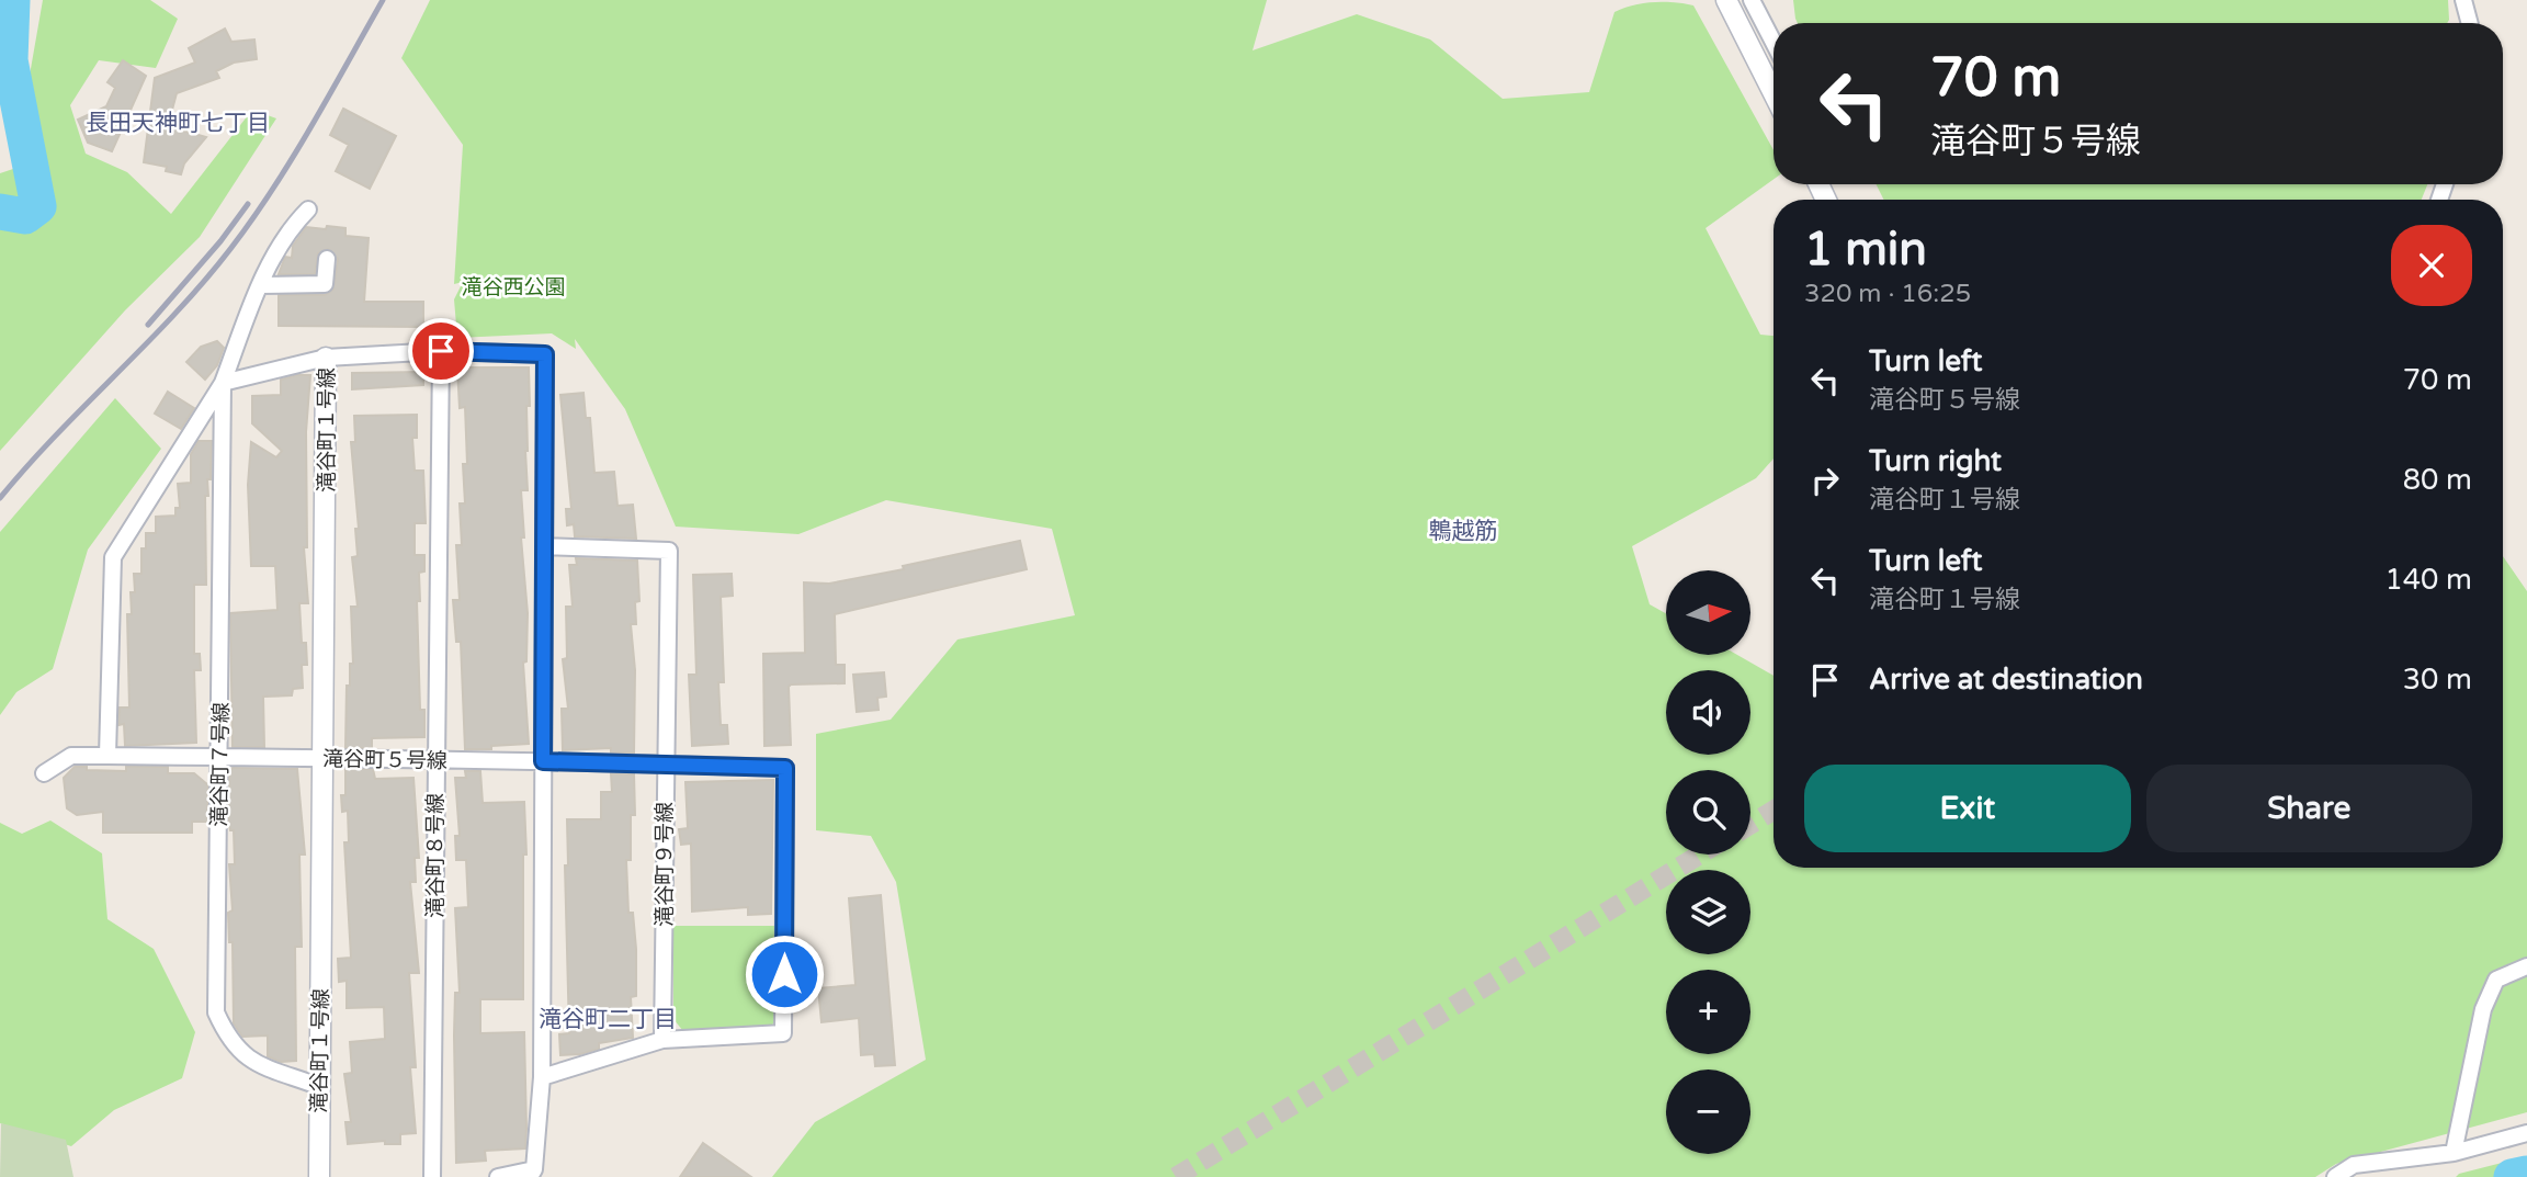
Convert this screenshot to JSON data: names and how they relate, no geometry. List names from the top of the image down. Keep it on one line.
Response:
{"streets":{"street":["滝谷町１号線","滝谷町５号線","滝谷町７号線","滝谷町８号線","滝谷町９号線"]},"crossings":[["滝谷町１号線","滝谷町５号線"],["滝谷町１号線","滝谷町７号線"],["滝谷町１号線","滝谷町８号線"],["滝谷町１号線","滝谷町９号線"],["滝谷町５号線","滝谷町７号線"],["滝谷町５号線","滝谷町８号線"],["滝谷町５号線","滝谷町９号線"]],"districts":["長田天神町七丁目","鵯越筋","滝谷町二丁目"],"parks":["滝谷西公園"],"north":"right","page":{"turn":["70 m","滝谷町５号線"],"heading":["1 min","320 m · 16:25"],"list":[{"name":"Turn left","note":"滝谷町５号線","value":"70 m"},{"name":"Turn right","note":"滝谷町１号線","value":"80 m"},{"name":"Turn left","note":"滝谷町１号線","value":"140 m"},{"name":"Arrive at destination","value":"30 m"}],"map_buttons":["+","−"],"buttons":["Exit","Share"]}}
